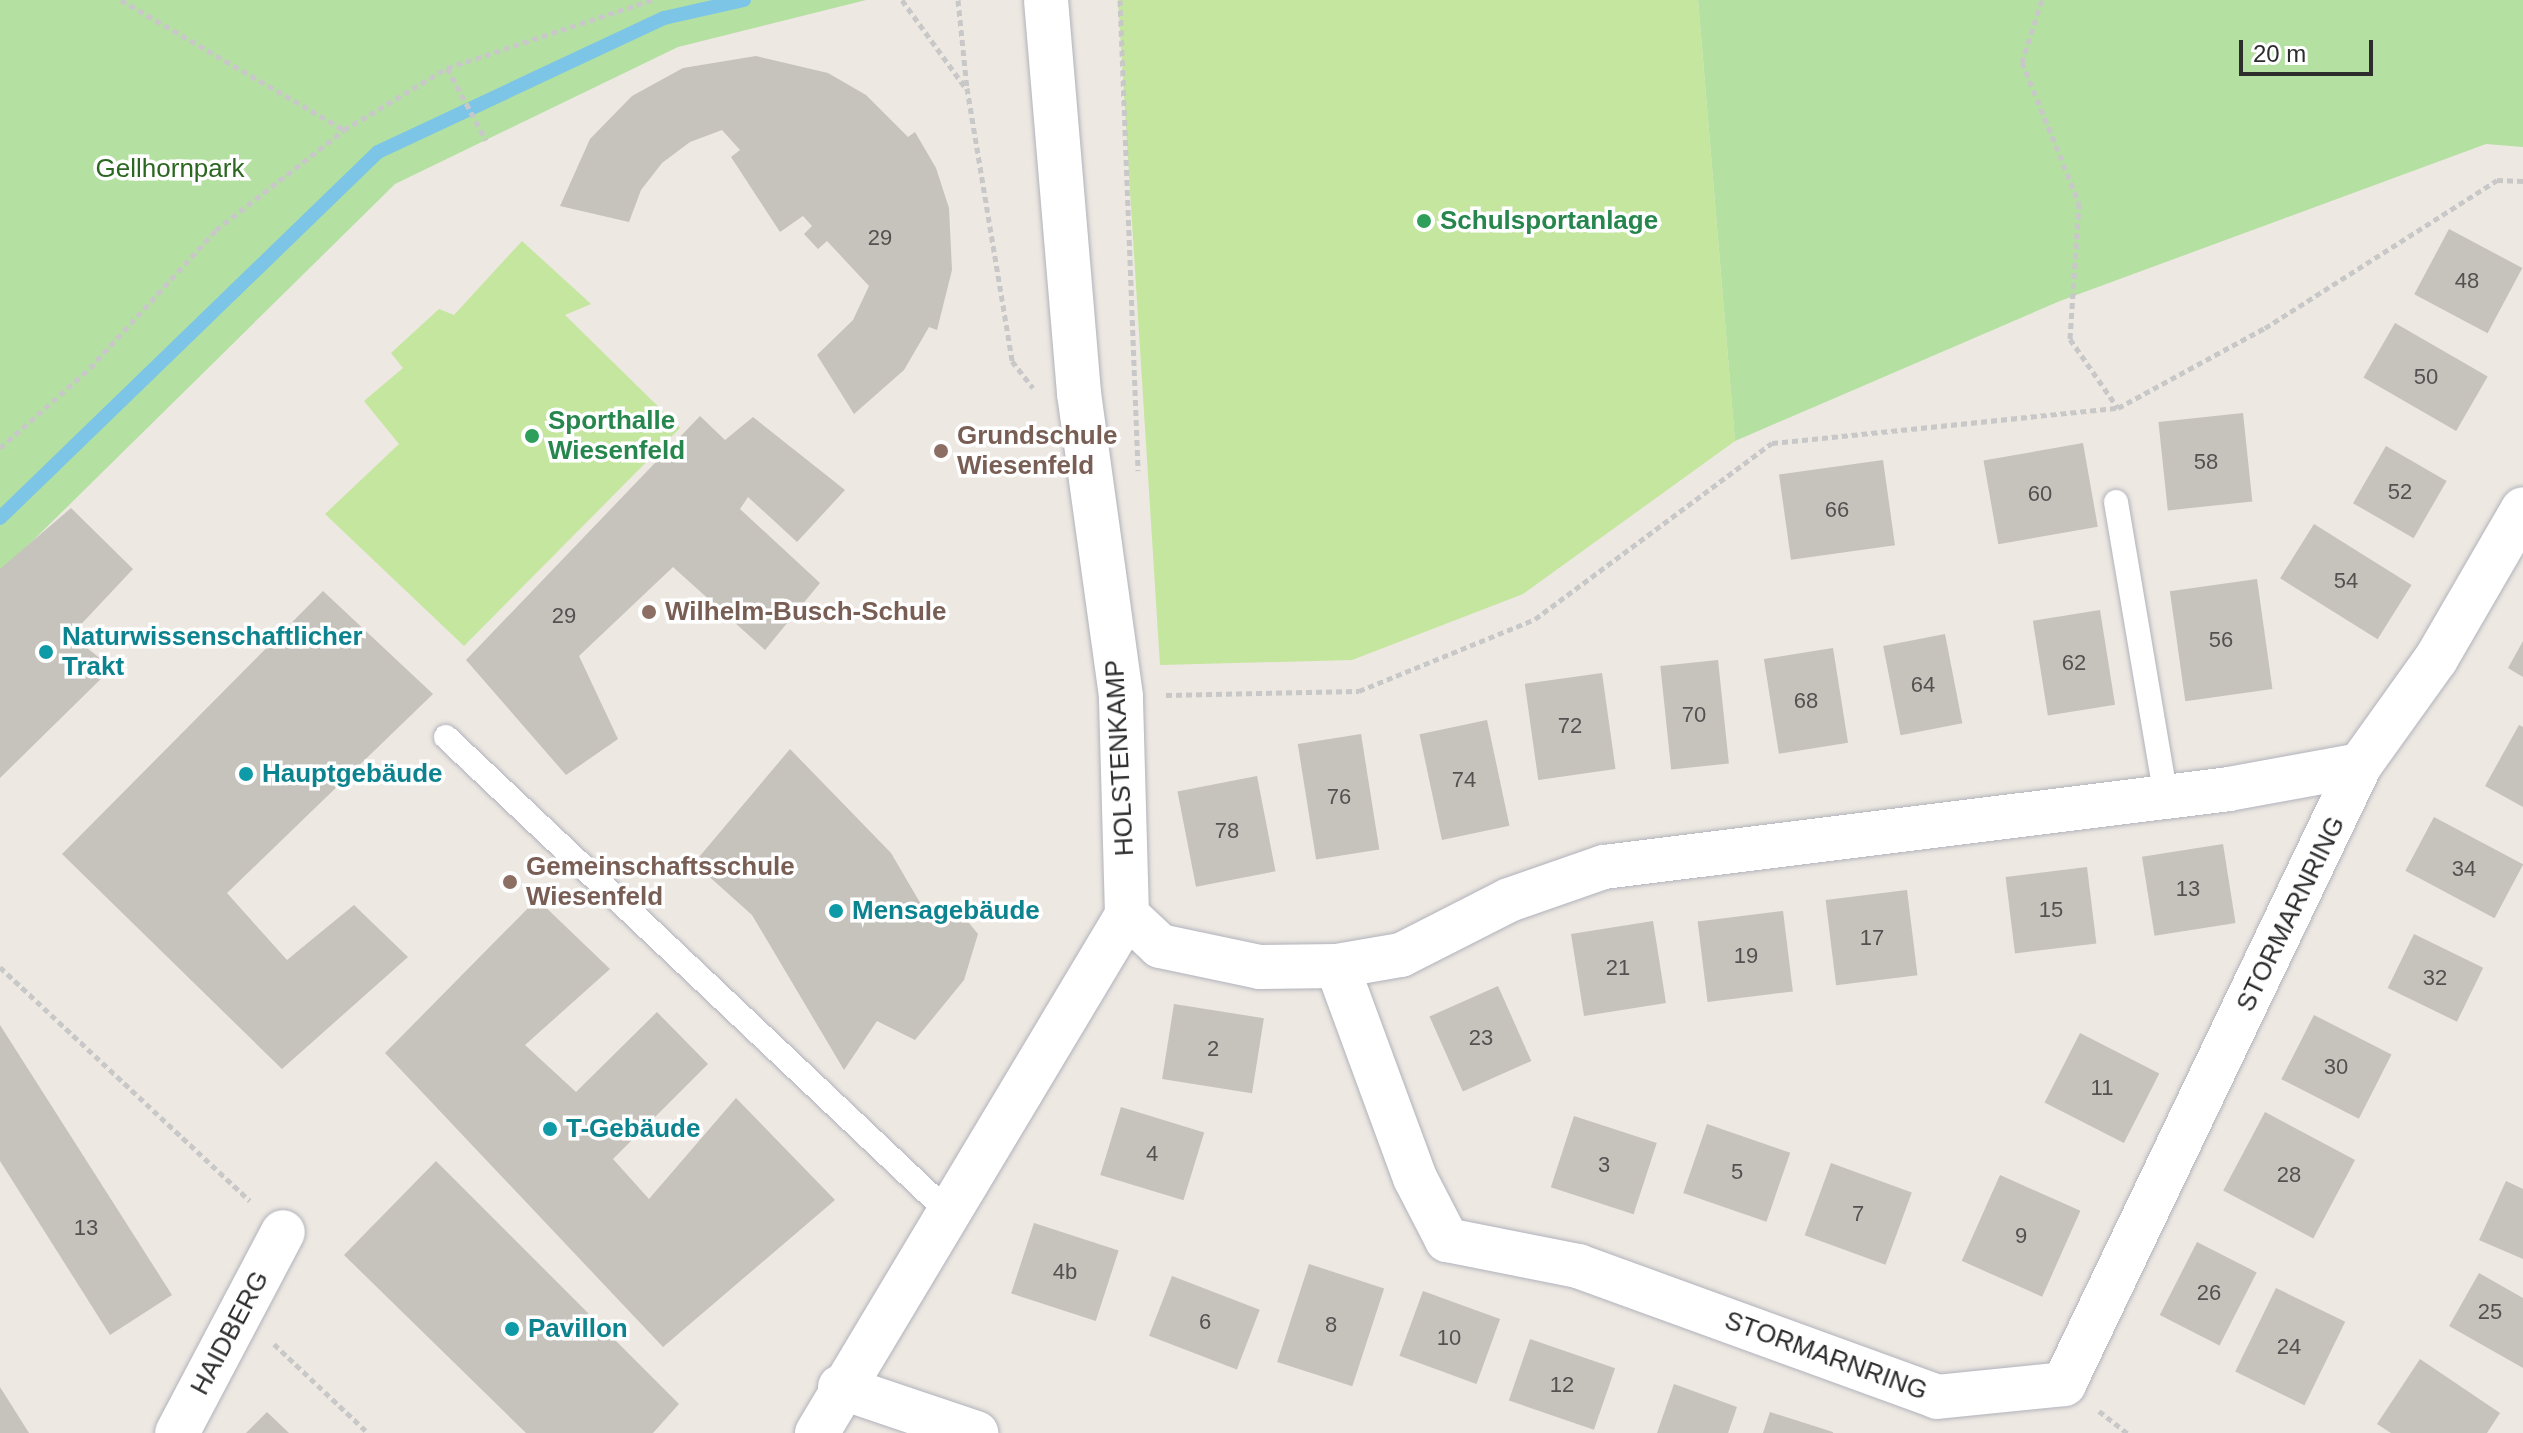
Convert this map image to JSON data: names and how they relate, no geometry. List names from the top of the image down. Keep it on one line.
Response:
{"streets":{"street":["HOLSTENKAMP","STORMARNRING","HAIDBERG"]},"parks":["Gellhornpark"],"places":["Schulsportanlage","Sporthalle Wiesenfeld","Grundschule Wiesenfeld","Wilhelm-Busch-Schule","Naturwissenschaftlicher Trakt","Hauptgebäude","Gemeinschaftsschule Wiesenfeld","Mensagebäude","T-Gebäude","Pavillon"],"house_numbers":["29","48","50","58","52","60","66","54","29","56","62","64","68","70","72","74","76","78","34","13","15","17","19","21","32","23","2","30","11","4","3","5","28","7","13","9","4b","26","25","6","8","10","24","12"],"scale_bar":"20 m"}
